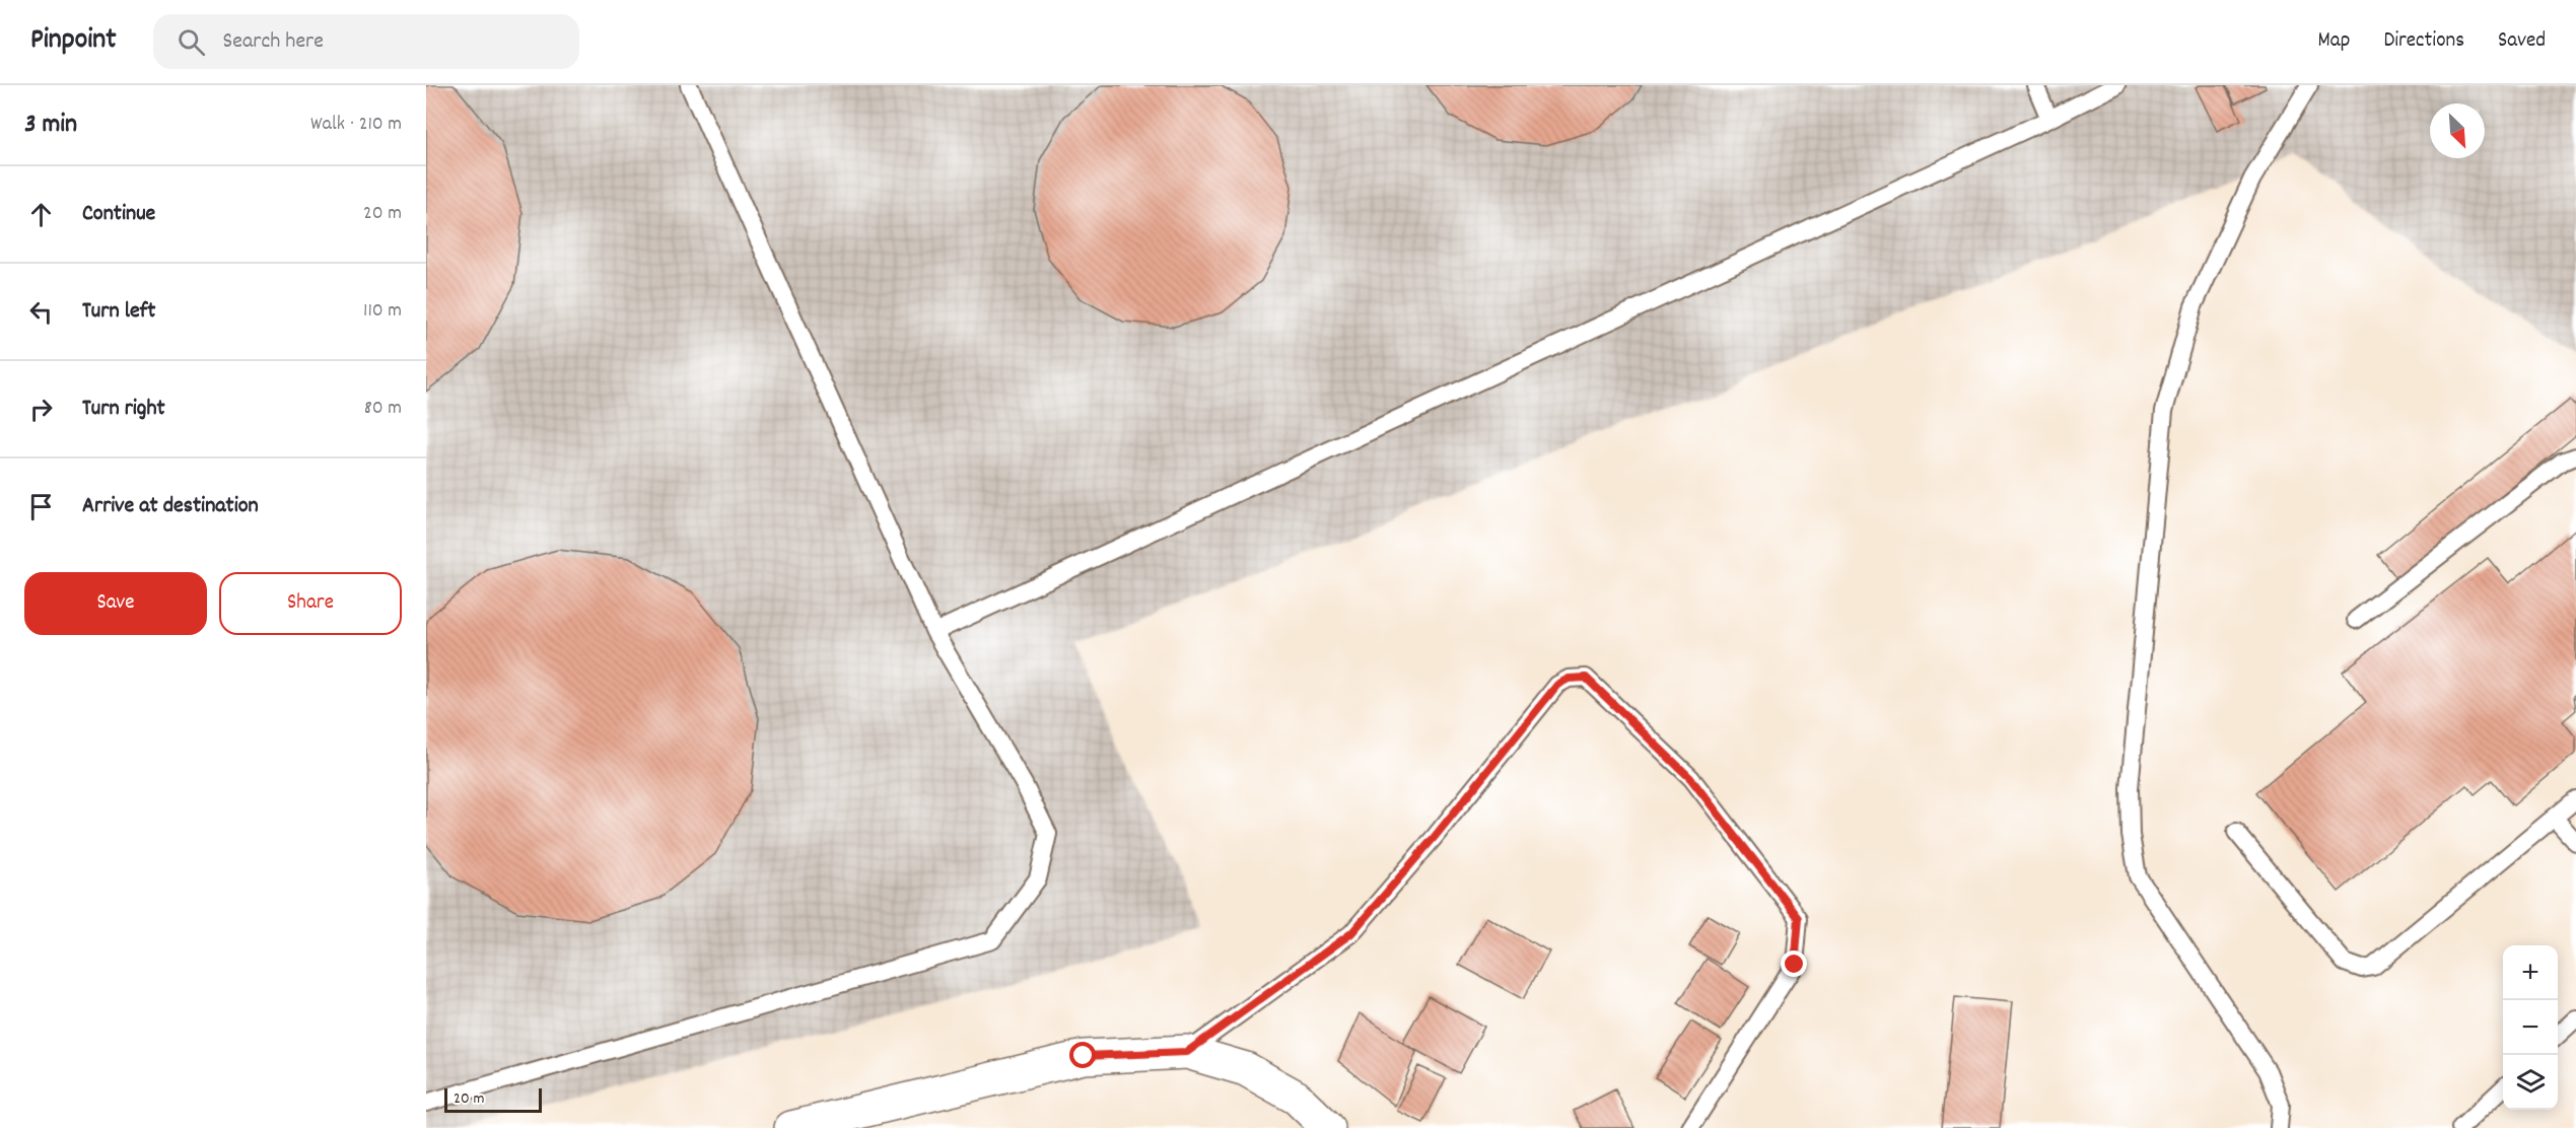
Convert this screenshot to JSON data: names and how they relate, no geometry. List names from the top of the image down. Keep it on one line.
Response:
{"scale_bar":"20 m","north":"bottom right","page":{"header":"Pinpoint","search":"Search here","nav":["Map","Directions","Saved"],"heading":["3 min","Walk · 210 m"],"list":[["Continue","20 m"],["Turn left","110 m"],["Turn right","80 m"],"Arrive at destination"],"buttons":["Save","Share"],"map_buttons":["+","−"],"scale":"20 m"}}
